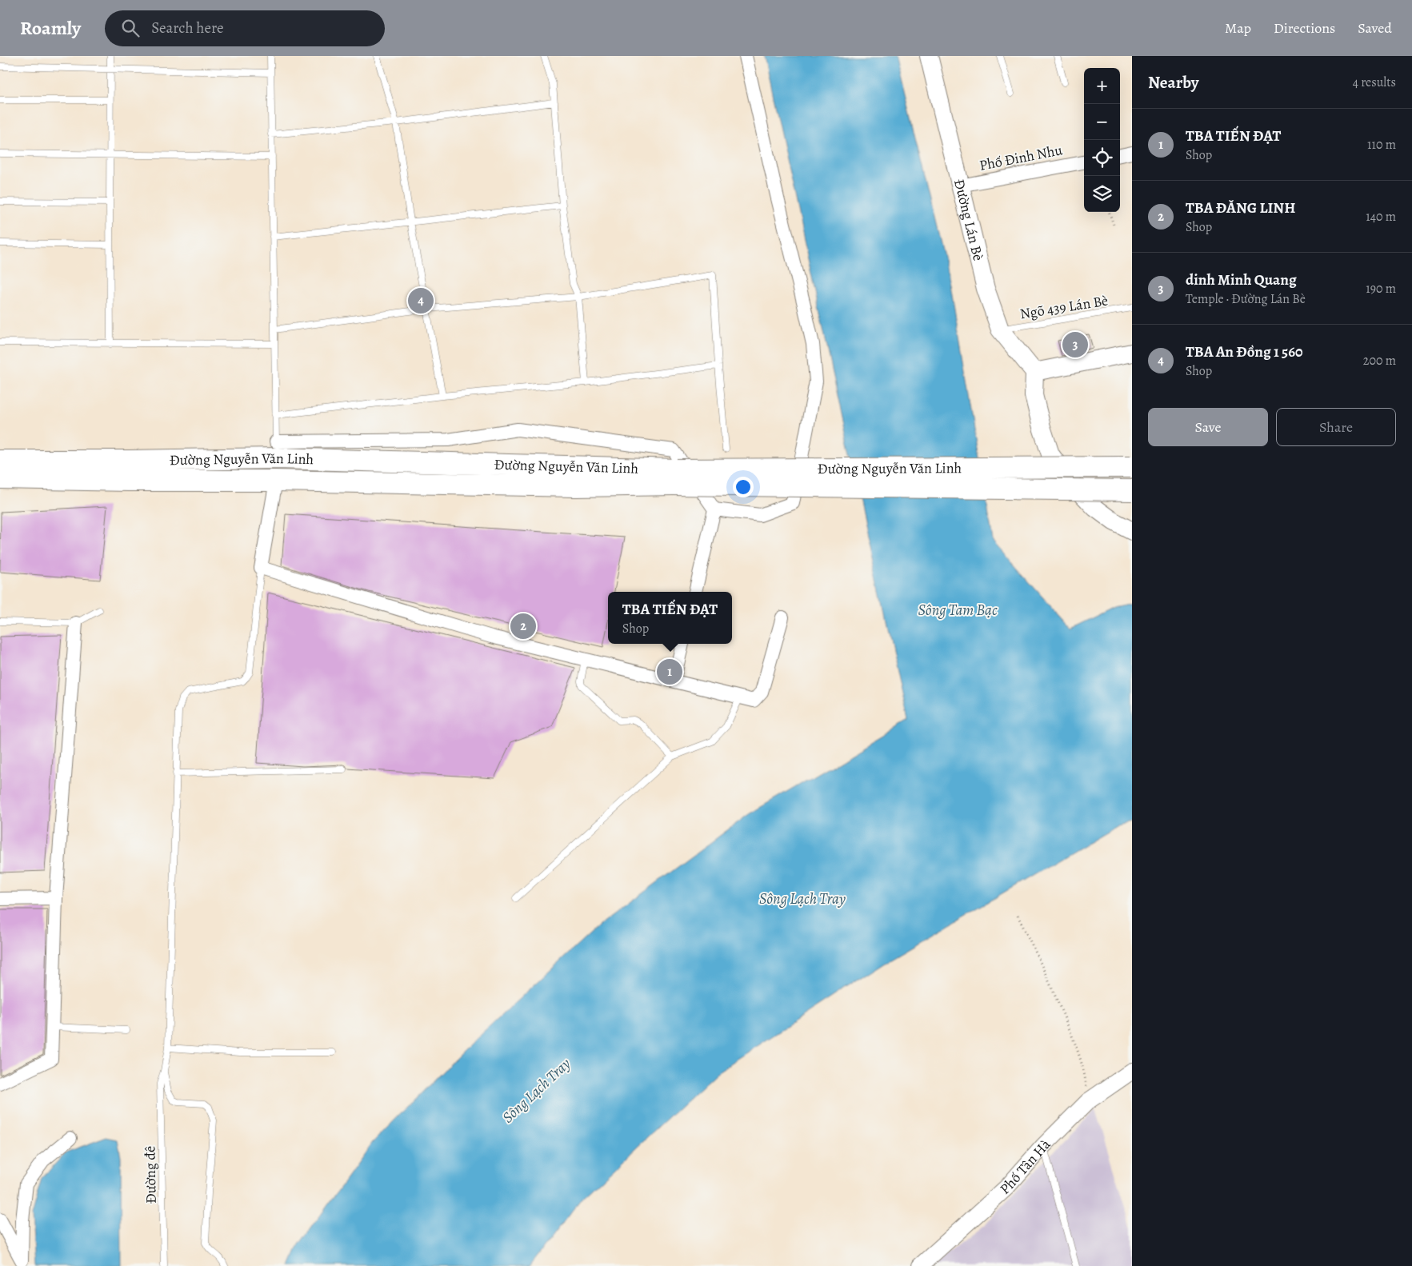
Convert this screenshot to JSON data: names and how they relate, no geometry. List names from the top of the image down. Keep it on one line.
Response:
{"streets":{"highway":["Đường Nguyễn Văn Linh"],"main road":["Đường Lán Bè"],"street":["Phố Đinh Nhu","Phố Tân Hà"],"lane":["Ngõ 439 Lán Bè","Đường đê"]},"crossings":[["Phố Đinh Nhu","Đường Lán Bè"],["Đường Lán Bè","Ngõ 439 Lán Bè"]],"water":["Sông Tam Bạc","Sông Lạch Tray"],"page":{"header":"Roamly","search":"Search here","nav":["Map","Directions","Saved"],"heading":["Nearby","4 results"],"map_buttons":["+","−"],"list":[{"mark":"1","name":"TBA TIẾN ĐẠT","note":"Shop","value":"110 m"},{"mark":"2","name":"TBA ĐĂNG LINH","note":"Shop","value":"140 m"},{"mark":"3","name":"dinh Minh Quang","note":"Temple · Đường Lán Bè","value":"190 m"},{"mark":"4","name":"TBA An Đồng 1 560","note":"Shop","value":"200 m"}],"pins":["4","3","2","1"],"buttons":["Save","Share"],"popup":["TBA TIẾN ĐẠT","Shop"]}}
